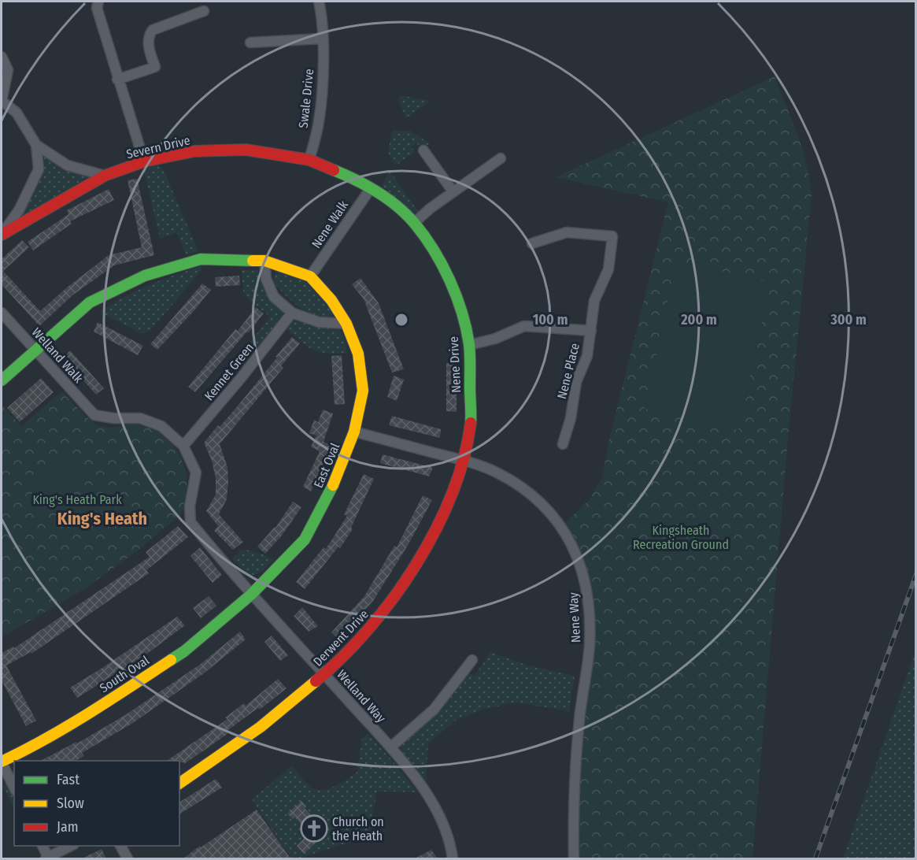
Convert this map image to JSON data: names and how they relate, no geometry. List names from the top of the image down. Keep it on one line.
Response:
{"streets":{"street":["Swale Drive","Severn Drive","Nene Walk","Welland Walk","Nene Drive","Nene Place","Kennet Green","East Oval","Nene Way","Derwent Drive","South Oval","Welland Way"]},"crossings":[["Swale Drive","Severn Drive"],["Swale Drive","Nene Drive"],["Severn Drive","Nene Drive"],["Nene Walk","Nene Drive"],["Nene Walk","East Oval"],["Welland Walk","Kennet Green"],["Welland Walk","East Oval"],["Welland Walk","Welland Way"],["Nene Drive","Nene Place"],["Nene Drive","Nene Way"],["Nene Drive","Derwent Drive"],["Kennet Green","Welland Way"],["East Oval","Nene Way"],["East Oval","South Oval"],["East Oval","Welland Way"],["Nene Way","Derwent Drive"],["Derwent Drive","Welland Way"],["South Oval","Welland Way"]],"districts":["King's Heath"],"parks":["King's Heath Park","Kingsheath Recreation Ground"],"places":{"church":["Church on the Heath"]},"legend":["Fast","Slow","Jam"],"rings":["100 m","200 m","300 m"]}
